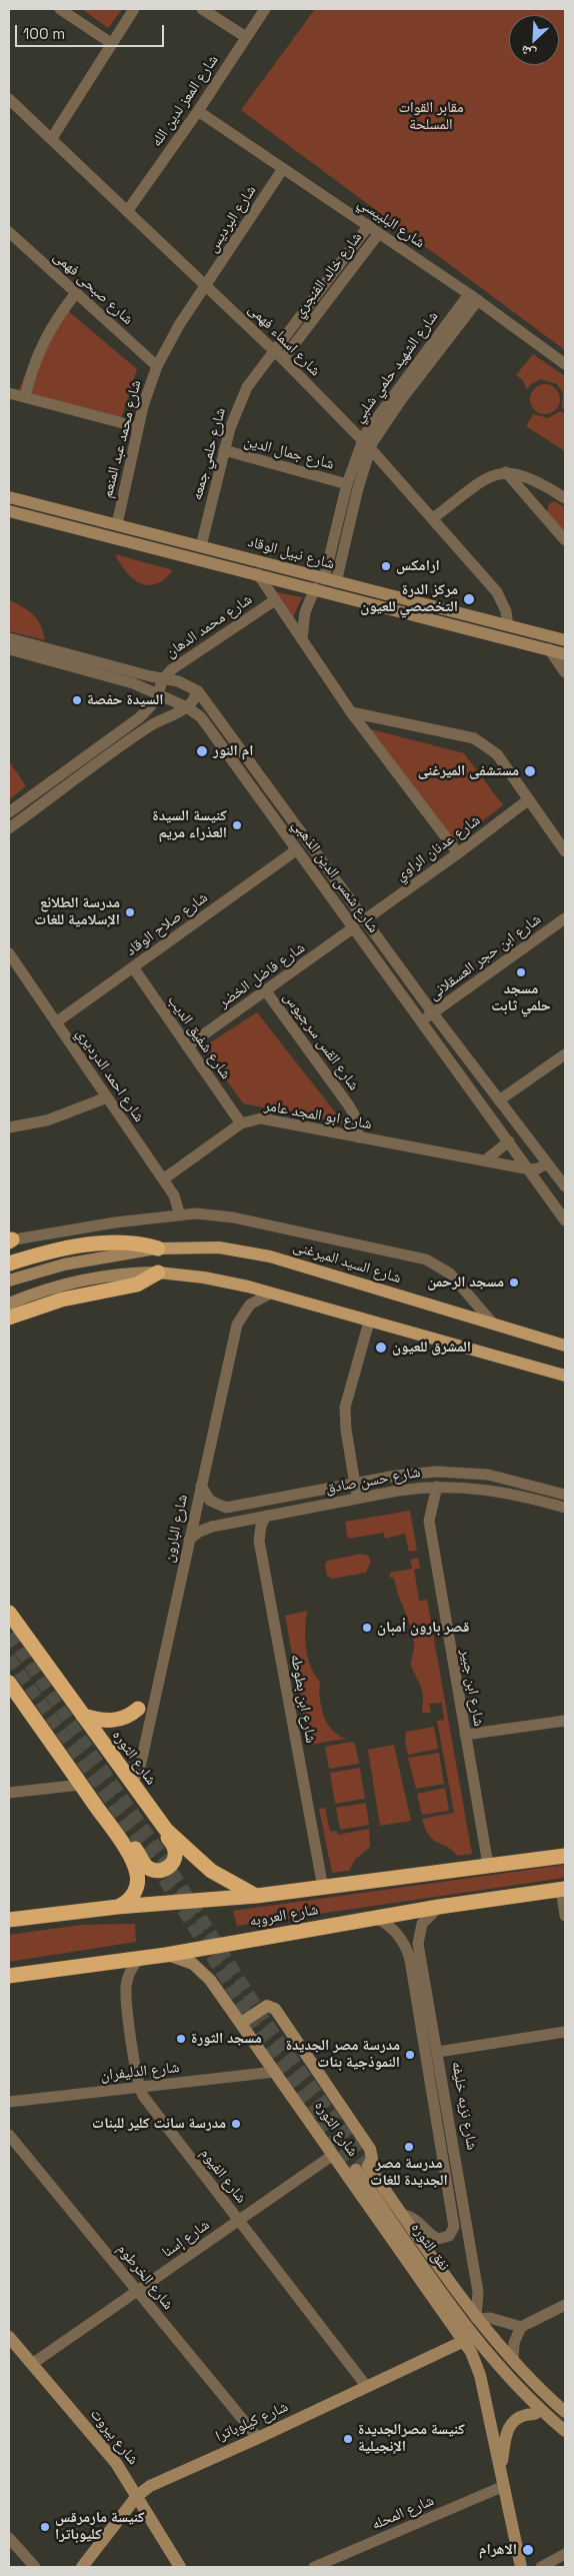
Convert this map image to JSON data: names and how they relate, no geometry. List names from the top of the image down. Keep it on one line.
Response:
{"streets":{"highway":["شارع الثوره","شارع العروبه"],"main road":["شارع نبيل الوقاد","شارع السيد الميرغنى","نفق الثوره","شارع كيلوباترا","شارع بيروت"],"street":["شارع المعز لدين الله","شارع البرديس","شارع البلبيسي","شارع خالد الفنجري","شارع صبحى فهمى","شارع اسماء فهمى","شارع الشهيد حلمي شلبي","شارع محمد عبد المنعم","شارع جمال الدين","شارع حلمي جمعه","شارع محمد الدهان","شارع عدنان الراوي","شارع شمس الدين الذهبي","شارع صلاح الوقاد","شارع ابن حجر العسقلانى","شارع فاضل الخضر","شارع شفيق الديب","شارع القس سرجيوس","شارع احمد الدرديري","شارع ابو المجد عامر","شارع حسن صادق","شارع البارون","شارع ابن جبير","شارع ابن بطوطه","شارع الدليفران","شارع نزيه خليفه","شارع الفيوم","شارع إسنا","شارع الخرطوم","شارع المحله"]},"crossings":[["شارع المعز لدين الله","شارع البلبيسي"],["شارع المعز لدين الله","شارع اسماء فهمى"],["شارع البرديس","شارع البلبيسي"],["شارع البرديس","شارع اسماء فهمى"],["شارع البرديس","شارع محمد عبد المنعم"],["شارع البلبيسي","شارع خالد الفنجري"],["شارع البلبيسي","شارع الشهيد حلمي شلبي"],["شارع خالد الفنجري","شارع اسماء فهمى"],["شارع خالد الفنجري","شارع حلمي جمعه"],["شارع صبحى فهمى","شارع محمد عبد المنعم"],["شارع اسماء فهمى","شارع الشهيد حلمي شلبي"],["شارع اسماء فهمى","شارع محمد عبد المنعم"],["شارع اسماء فهمى","شارع حلمي جمعه"],["شارع اسماء فهمى","شارع نبيل الوقاد"],["شارع الشهيد حلمي شلبي","شارع جمال الدين"],["شارع الشهيد حلمي شلبي","شارع نبيل الوقاد"],["شارع محمد عبد المنعم","شارع نبيل الوقاد"],["شارع جمال الدين","شارع حلمي جمعه"],["شارع حلمي جمعه","شارع نبيل الوقاد"],["شارع محمد الدهان","شارع شمس الدين الذهبي"],["شارع عدنان الراوي","شارع شمس الدين الذهبي"],["شارع شمس الدين الذهبي","شارع صلاح الوقاد"],["شارع شمس الدين الذهبي","شارع ابن حجر العسقلانى"],["شارع شمس الدين الذهبي","شارع فاضل الخضر"],["شارع شمس الدين الذهبي","شارع ابو المجد عامر"],["شارع صلاح الوقاد","شارع شفيق الديب"],["شارع صلاح الوقاد","شارع احمد الدرديري"],["شارع فاضل الخضر","شارع شفيق الديب"],["شارع فاضل الخضر","شارع القس سرجيوس"],["شارع شفيق الديب","شارع ابو المجد عامر"],["شارع القس سرجيوس","شارع ابو المجد عامر"],["شارع احمد الدرديري","شارع ابو المجد عامر"],["شارع حسن صادق","شارع البارون"],["شارع حسن صادق","شارع ابن جبير"],["شارع حسن صادق","شارع ابن بطوطه"],["شارع البارون","شارع الثوره"],["شارع ابن جبير","شارع العروبه"],["شارع ابن بطوطه","شارع العروبه"],["شارع الثوره","شارع العروبه"],["شارع الثوره","شارع الدليفران"],["شارع الثوره","شارع نزيه خليفه"],["شارع الثوره","شارع إسنا"],["شارع الثوره","نفق الثوره"],["شارع الثوره","شارع كيلوباترا"],["شارع العروبه","شارع نزيه خليفه"],["شارع العروبه","شارع الفيوم"],["شارع الدليفران","شارع الفيوم"],["شارع الفيوم","شارع إسنا"],["شارع الفيوم","شارع كيلوباترا"],["شارع إسنا","شارع الخرطوم"],["شارع إسنا","شارع بيروت"],["شارع الخرطوم","شارع كيلوباترا"],["شارع كيلوباترا","شارع بيروت"]],"parks":["مقابر القوات المسلحة"],"places":["ارامكس","مركز الدرة التخصصي للعيون","السيدة حفصة","ام النور","مستشفى الميرغنى","كنيسة السيدة العذراء مريم","مدرسة الطلائع الإسلامية للغات","مسجد حلمي ثابت","مسجد الرحمن","المشرق للعيون","قصر بارون أمبان","مسجد الثورة","مدرسة مصر الجديدة النموذجية بنات","مدرسة سانت كلير للبنات","مدرسة مصر الجديدة للغات","كنيسة مصرالجديدة الإنجيلية","كنيسة مارمرقس كليوباترا","الاهرام"],"scale_bar":"100 m","north":"bottom left"}
